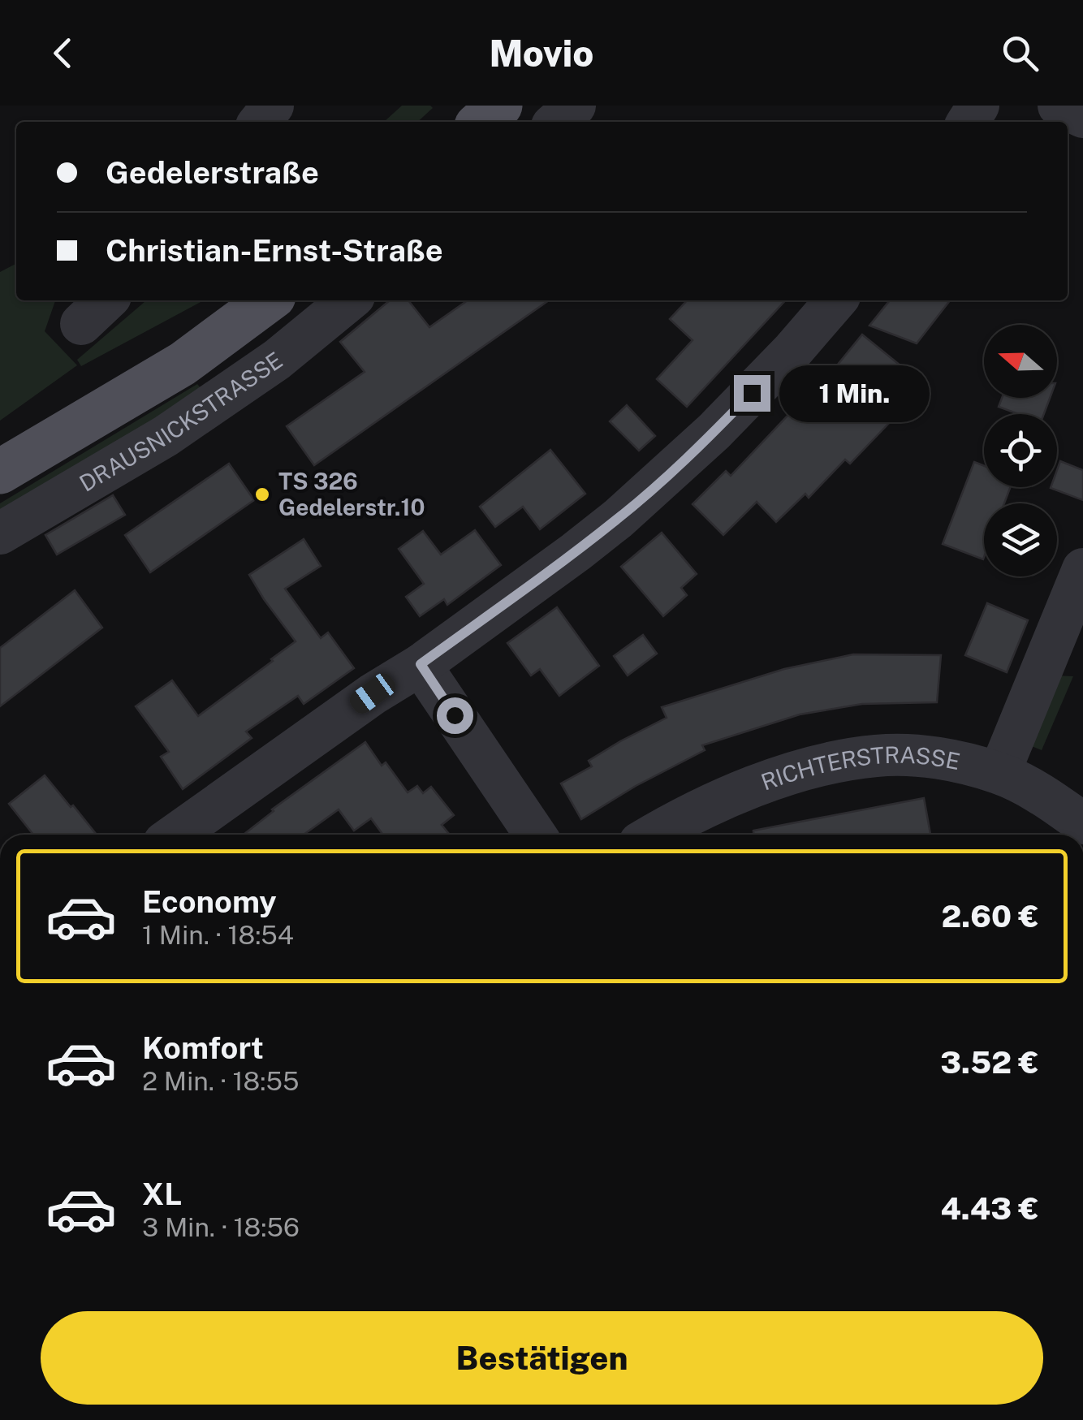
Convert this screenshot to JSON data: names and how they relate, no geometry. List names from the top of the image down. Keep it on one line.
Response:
{"streets":{"main road":["DRAUSNICKSTRASSE"],"street":["RICHTERSTRASSE"]},"places":["TS 326 Gedelerstr.10"],"north":"left","page":{"header":"Movio","banner":["Gedelerstraße","Christian-Ernst-Straße"],"bubble":"1 Min.","list":[{"name":"Economy","note":"1 Min. · 18:54","value":"2.60 €"},{"name":"Komfort","note":"2 Min. · 18:55","value":"3.52 €"},{"name":"XL","note":"3 Min. · 18:56","value":"4.43 €"}],"buttons":"Bestätigen"}}
